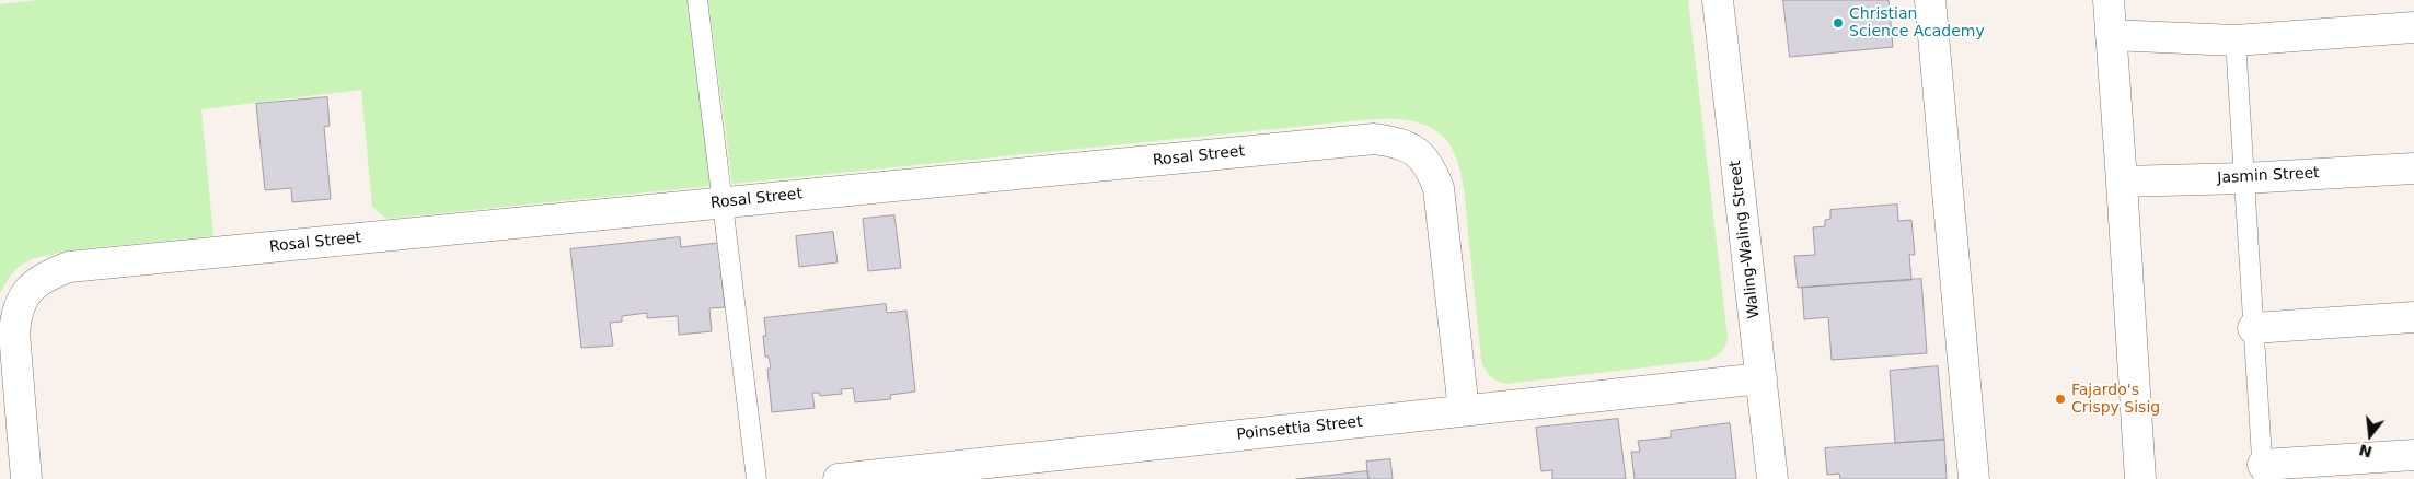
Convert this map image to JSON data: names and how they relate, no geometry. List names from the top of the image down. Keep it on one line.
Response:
{"streets":{"street":["Rosal Street","Jasmin Street","Waling-Waling Street","Poinsettia Street"]},"crossings":[["Rosal Street","Poinsettia Street"],["Waling-Waling Street","Poinsettia Street"]],"places":["Christian Science Academy","Fajardo's Crispy Sisig"],"north":"bottom"}
